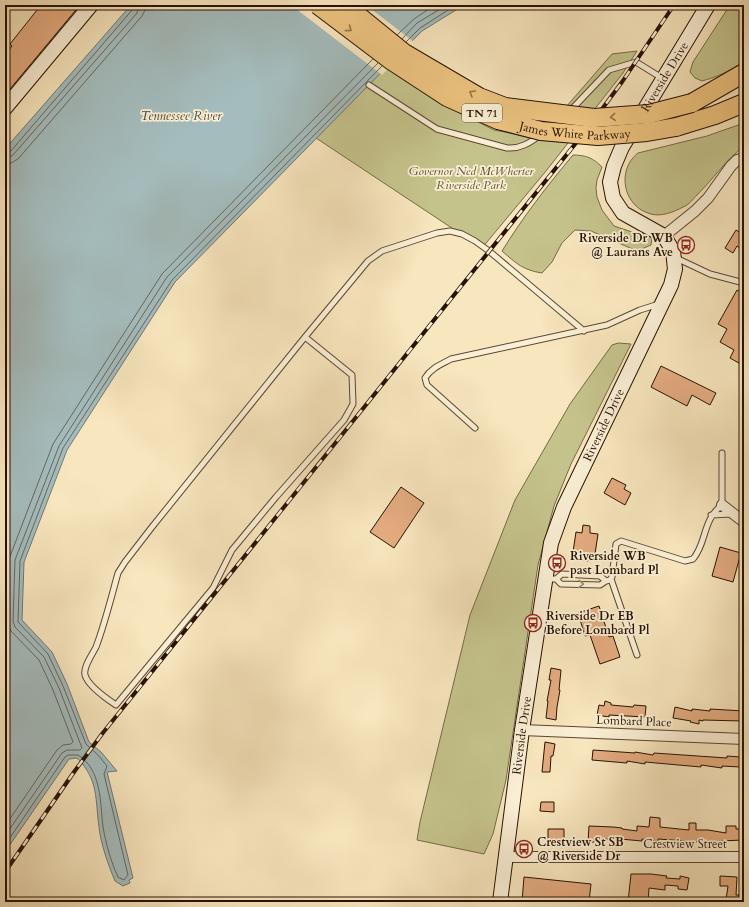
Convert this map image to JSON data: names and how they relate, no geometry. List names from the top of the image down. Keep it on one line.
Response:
{"streets":{"highway":["TN 71","James White Parkway"],"street":["Riverside Drive","Lombard Place","Crestview Street"]},"crossings":[["Riverside Drive","Lombard Place"],["Riverside Drive","Crestview Street"]],"water":["Tennessee River"],"parks":["Governor Ned McWherter Riverside Park"],"places":{"bus stop":["Riverside Dr WB @ Laurans Ave","Riverside WB past Lombard Pl","Riverside Dr EB Before Lombard Pl","Crestview St SB @ Riverside Dr"]}}
